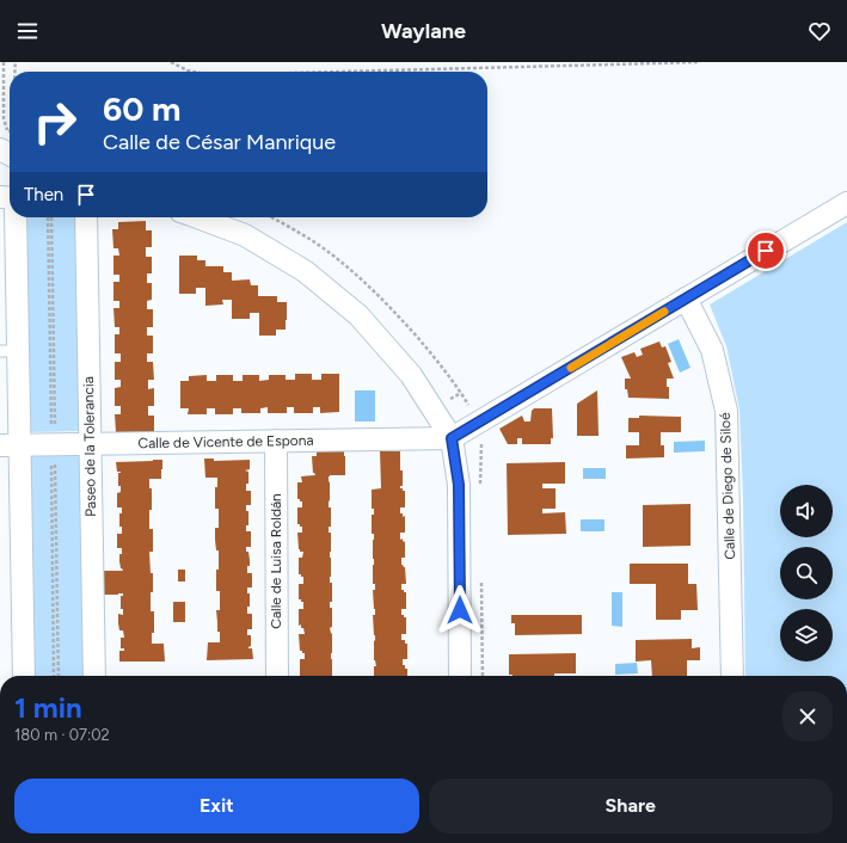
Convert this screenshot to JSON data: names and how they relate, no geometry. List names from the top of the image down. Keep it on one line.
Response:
{"streets":{"street":["Calle de Vicente de Espona","Paseo de la Tolerancia","Calle de Diego de Siloé","Calle de Luisa Roldán"]},"crossings":[["Calle de Vicente de Espona","Paseo de la Tolerancia"],["Calle de Vicente de Espona","Calle de Luisa Roldán"]],"page":{"header":"Waylane","turn":["60 m","Calle de César Manrique"],"then":"Then","heading":["1 min","180 m · 07:02"],"buttons":["Exit","Share"]}}
